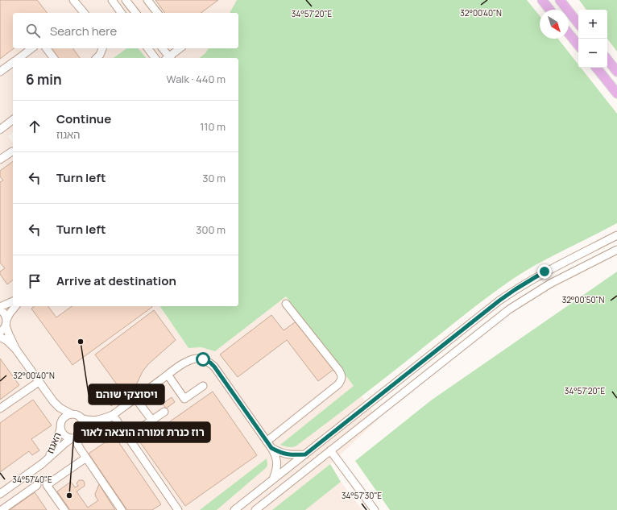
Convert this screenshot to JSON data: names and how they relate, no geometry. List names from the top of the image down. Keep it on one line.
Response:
{"streets":{"street":["האגוז"]},"places":["ויסוצקי שוהם","רוז כנרת זמורה הוצאה לאור"],"north":"bottom right","page":{"map_buttons":["+","−"],"search":"Search here","heading":["6 min","Walk · 440 m"],"list":[["Continue","האגוז","110 m"],["Turn left","30 m"],["Turn left","300 m"],"Arrive at destination"]},"coordinates":["32°00'40\"N","34°57'20\"E","32°00'50\"N","34°57'40\"E","34°57'30\"E"]}
